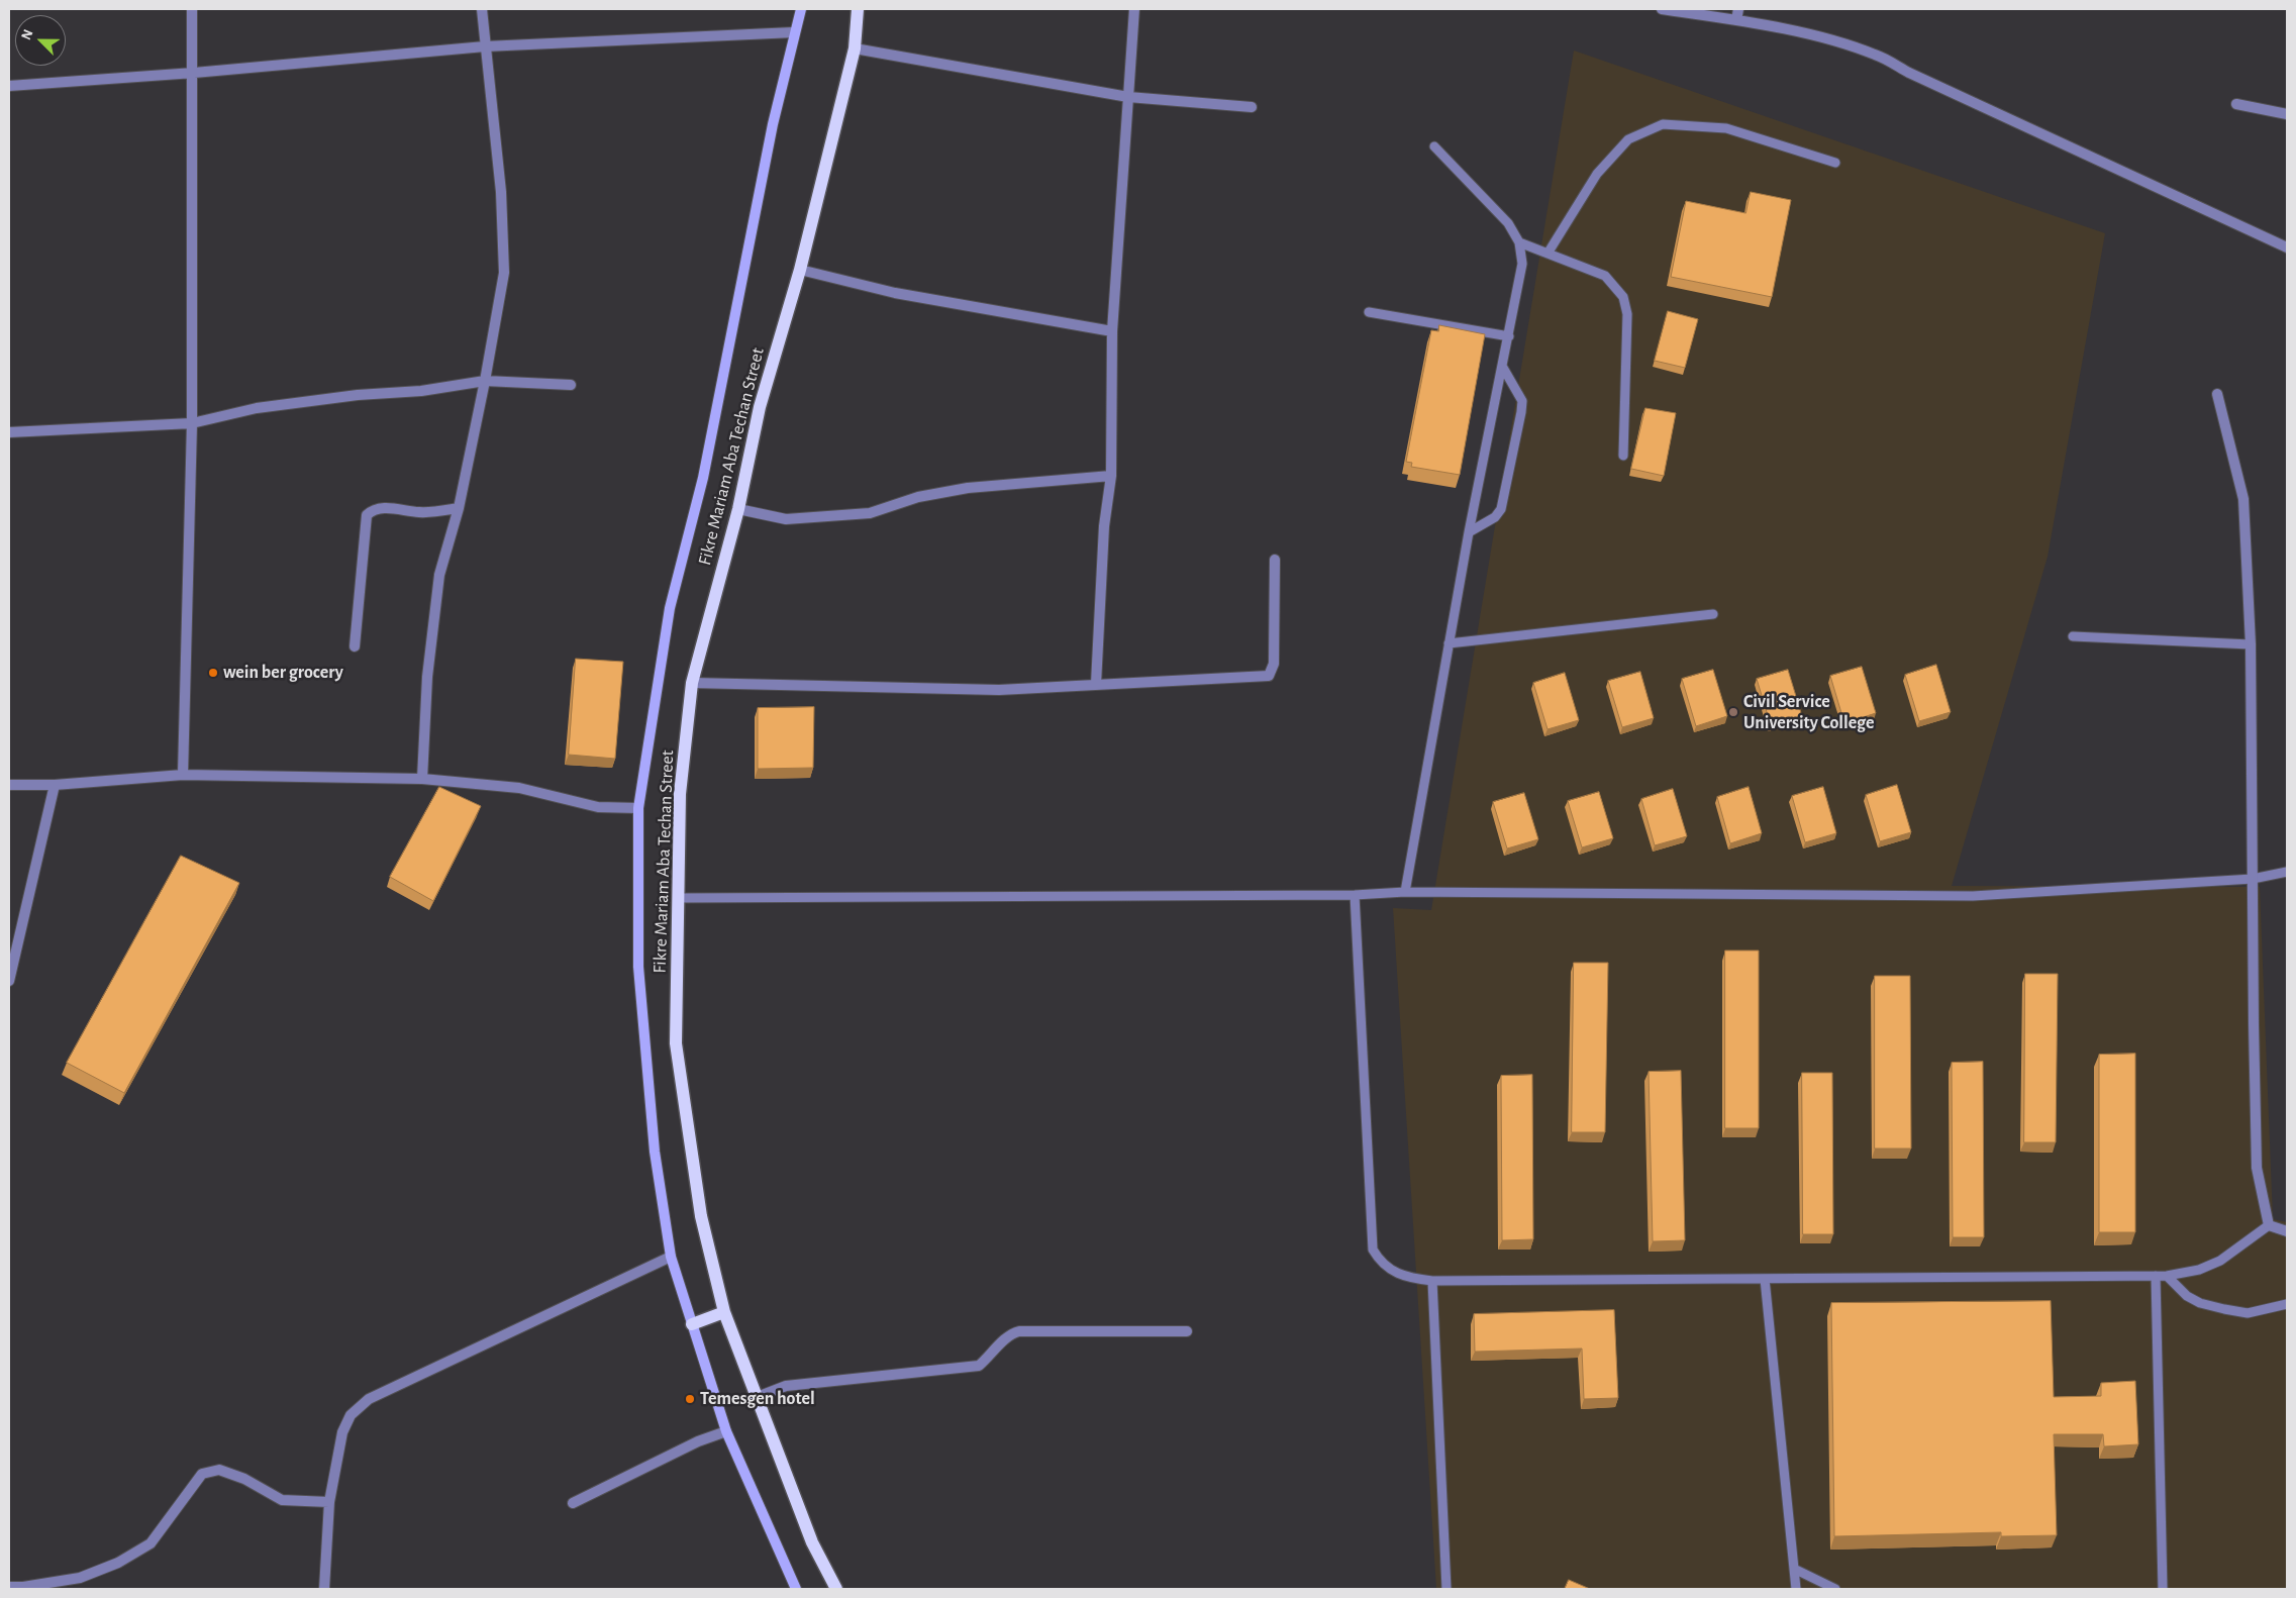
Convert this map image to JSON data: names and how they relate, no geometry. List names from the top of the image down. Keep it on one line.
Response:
{"streets":{"main road":["Fikre Mariam Aba Techan Street"]},"places":["wein ber grocery","Civil Service University College","Temesgen hotel"],"north":"top left"}
